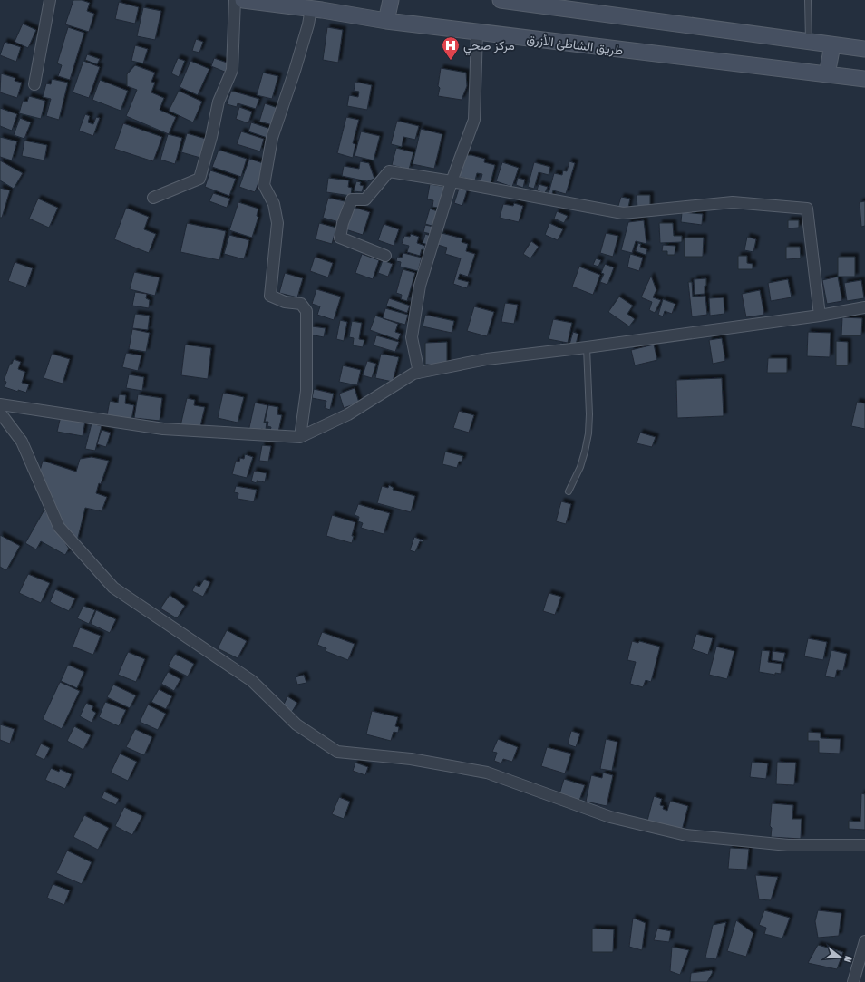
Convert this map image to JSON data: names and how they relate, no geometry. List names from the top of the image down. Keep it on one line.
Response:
{"streets":{"main road":["طريق الشاطئ الأزرق"]},"places":{"hospital":["مركز صحي"]},"north":"right"}
